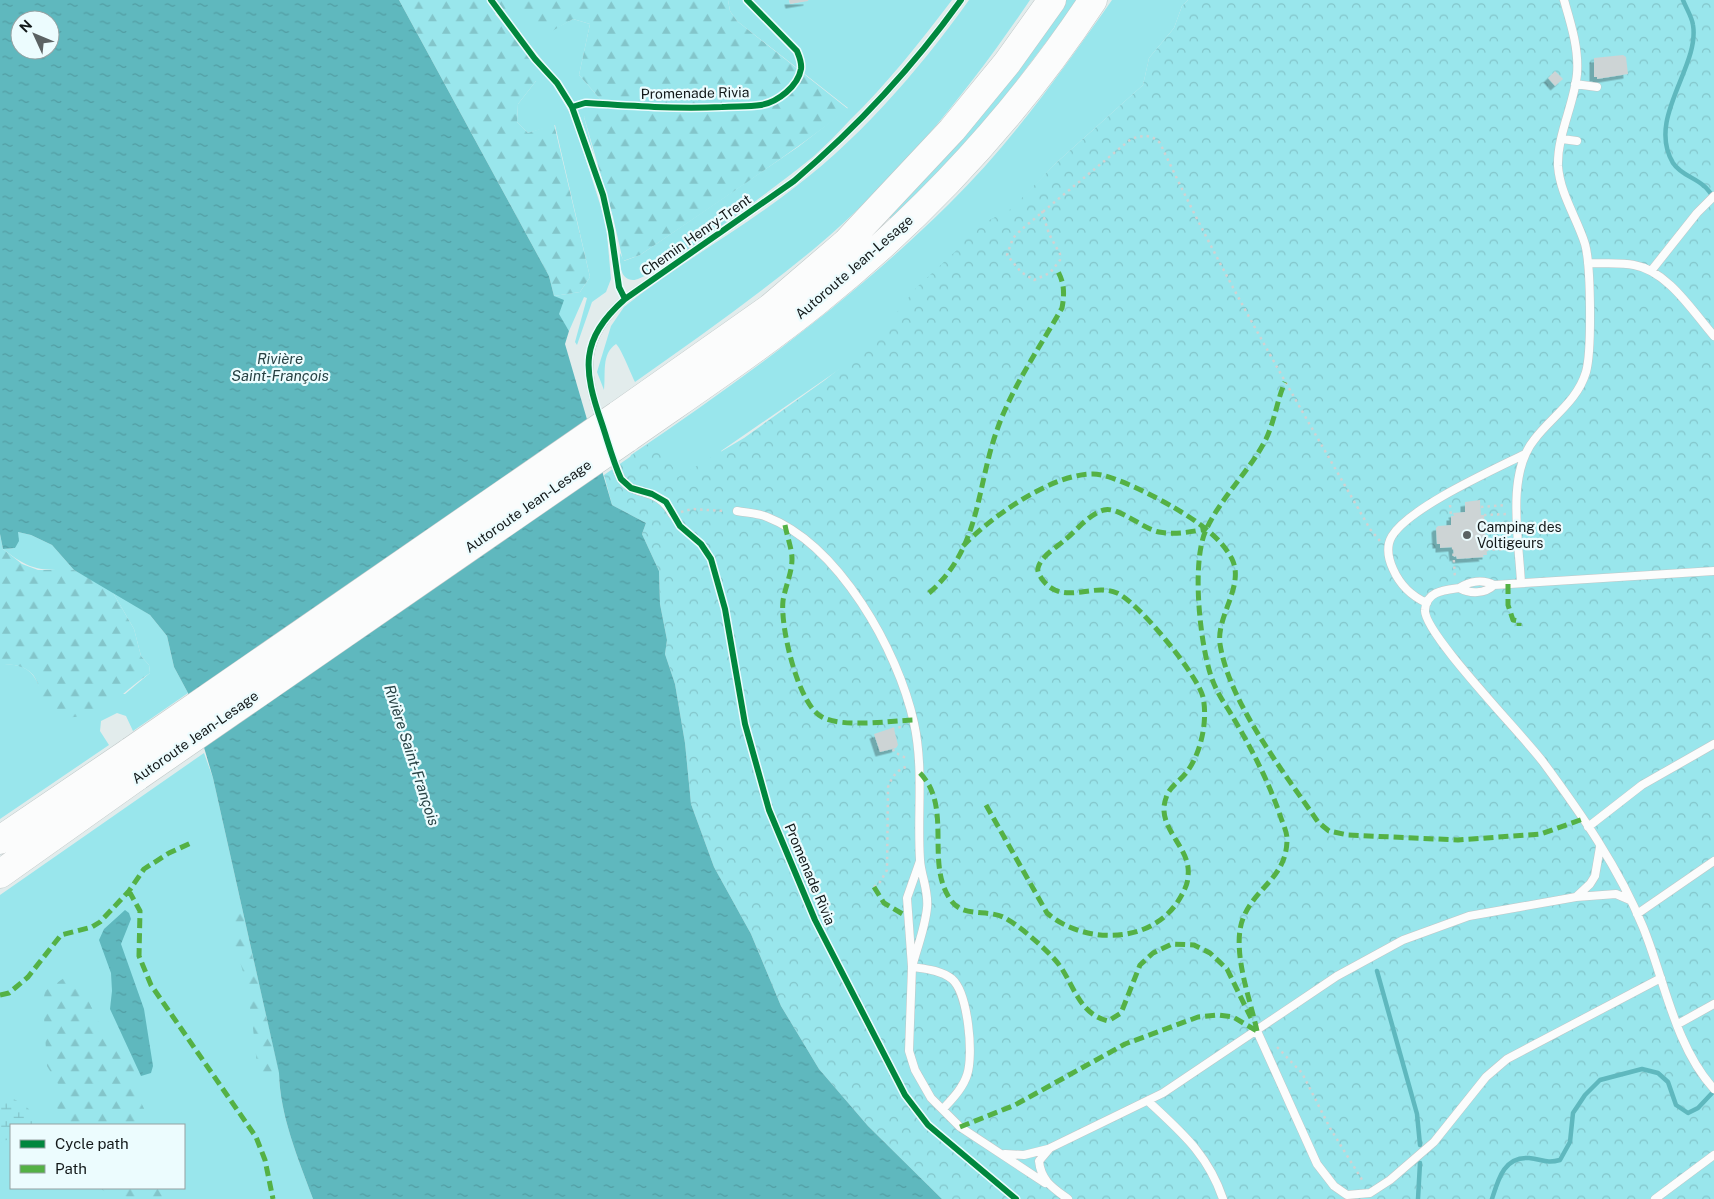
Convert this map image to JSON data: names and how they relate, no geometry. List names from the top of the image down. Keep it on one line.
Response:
{"streets":{"highway":["Autoroute Jean-Lesage"],"lane":["Chemin Henry-Trent"],"cycle path":["Promenade Rivia"]},"water":["Rivière Saint-François"],"places":["Camping des Voltigeurs"],"legend":["Cycle path","Path"],"north":"top left"}
